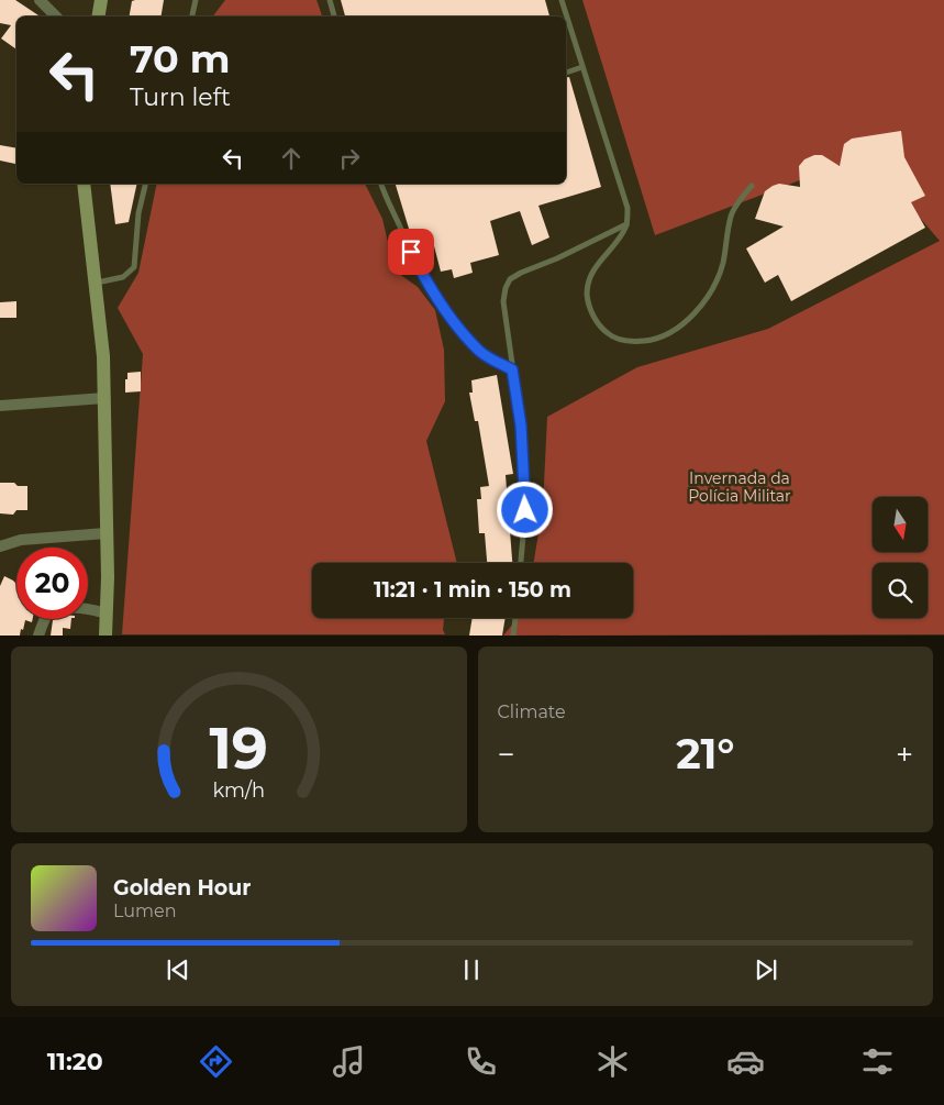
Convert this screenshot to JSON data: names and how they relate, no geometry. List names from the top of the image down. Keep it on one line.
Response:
{"parks":["Invernada da Polícia Militar"],"north":"bottom","page":{"turn":["70 m","Turn left"],"limit":"20","trip":"11:21 · 1 min · 150 m","tile":"Climate","heat":["−","21°","+"],"song":["Golden Hour","Lumen"],"tabs":"11:20","gauge":["19","km/h"]}}
